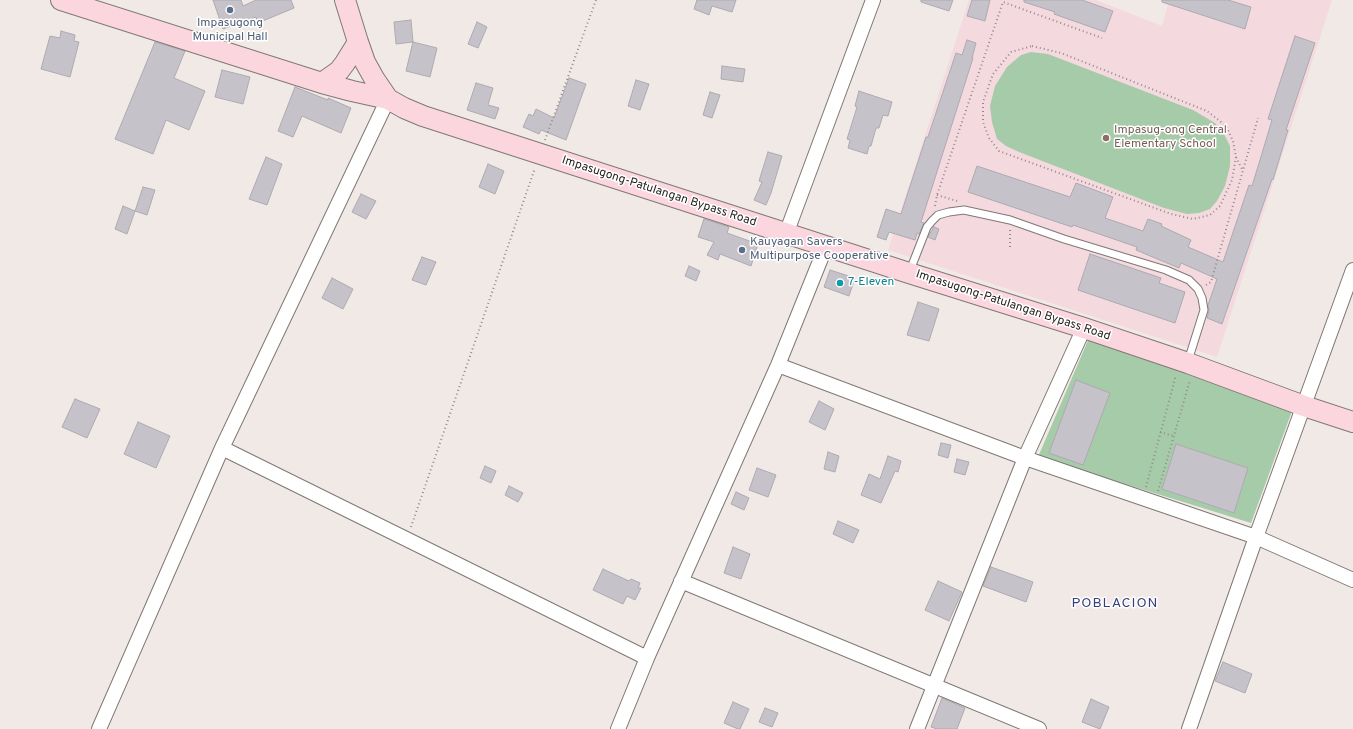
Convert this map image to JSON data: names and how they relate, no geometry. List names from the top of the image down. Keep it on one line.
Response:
{"streets":{"main road":["Impasugong-Patulangan Bypass Road"]},"districts":["POBLACION"],"places":["Impasugong Municipal Hall","Impasug-ong Central Elementary School","Kauyagan Savers Multipurpose Cooperative","7-Eleven"]}
